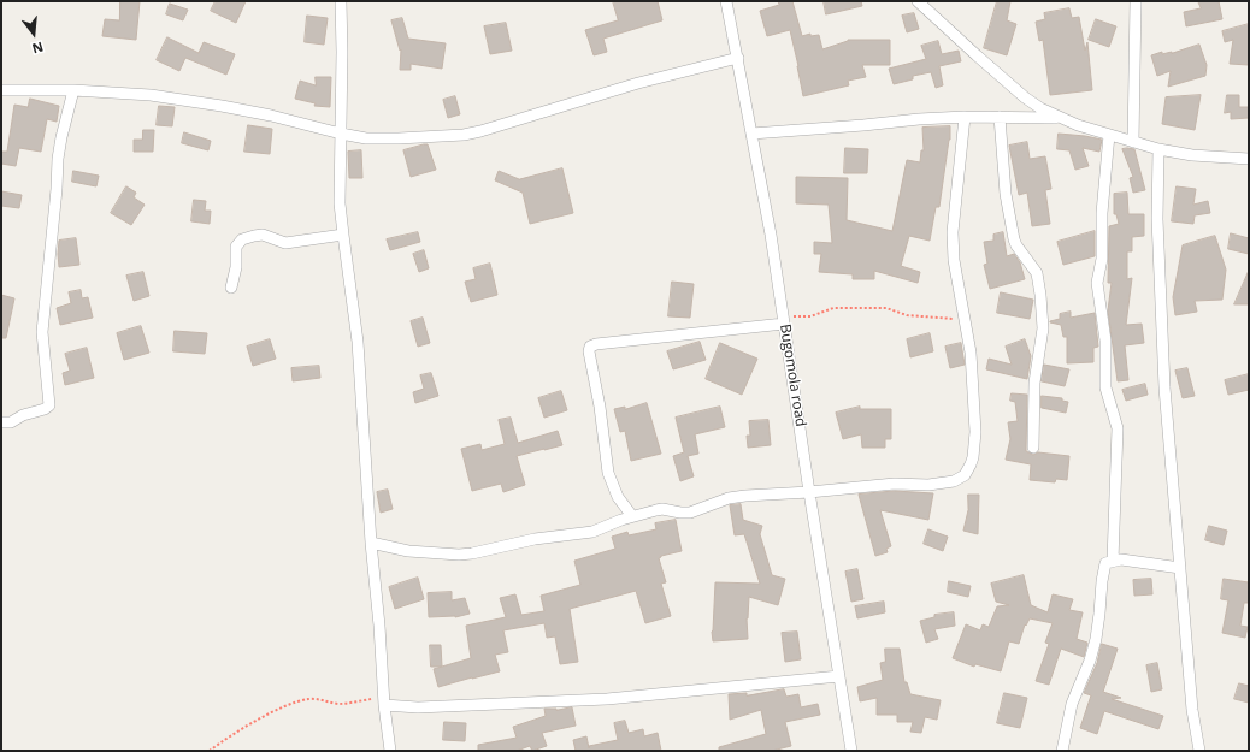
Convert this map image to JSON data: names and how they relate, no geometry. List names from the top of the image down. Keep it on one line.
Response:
{"streets":{"street":["Bugomola road"]},"north":"bottom"}
